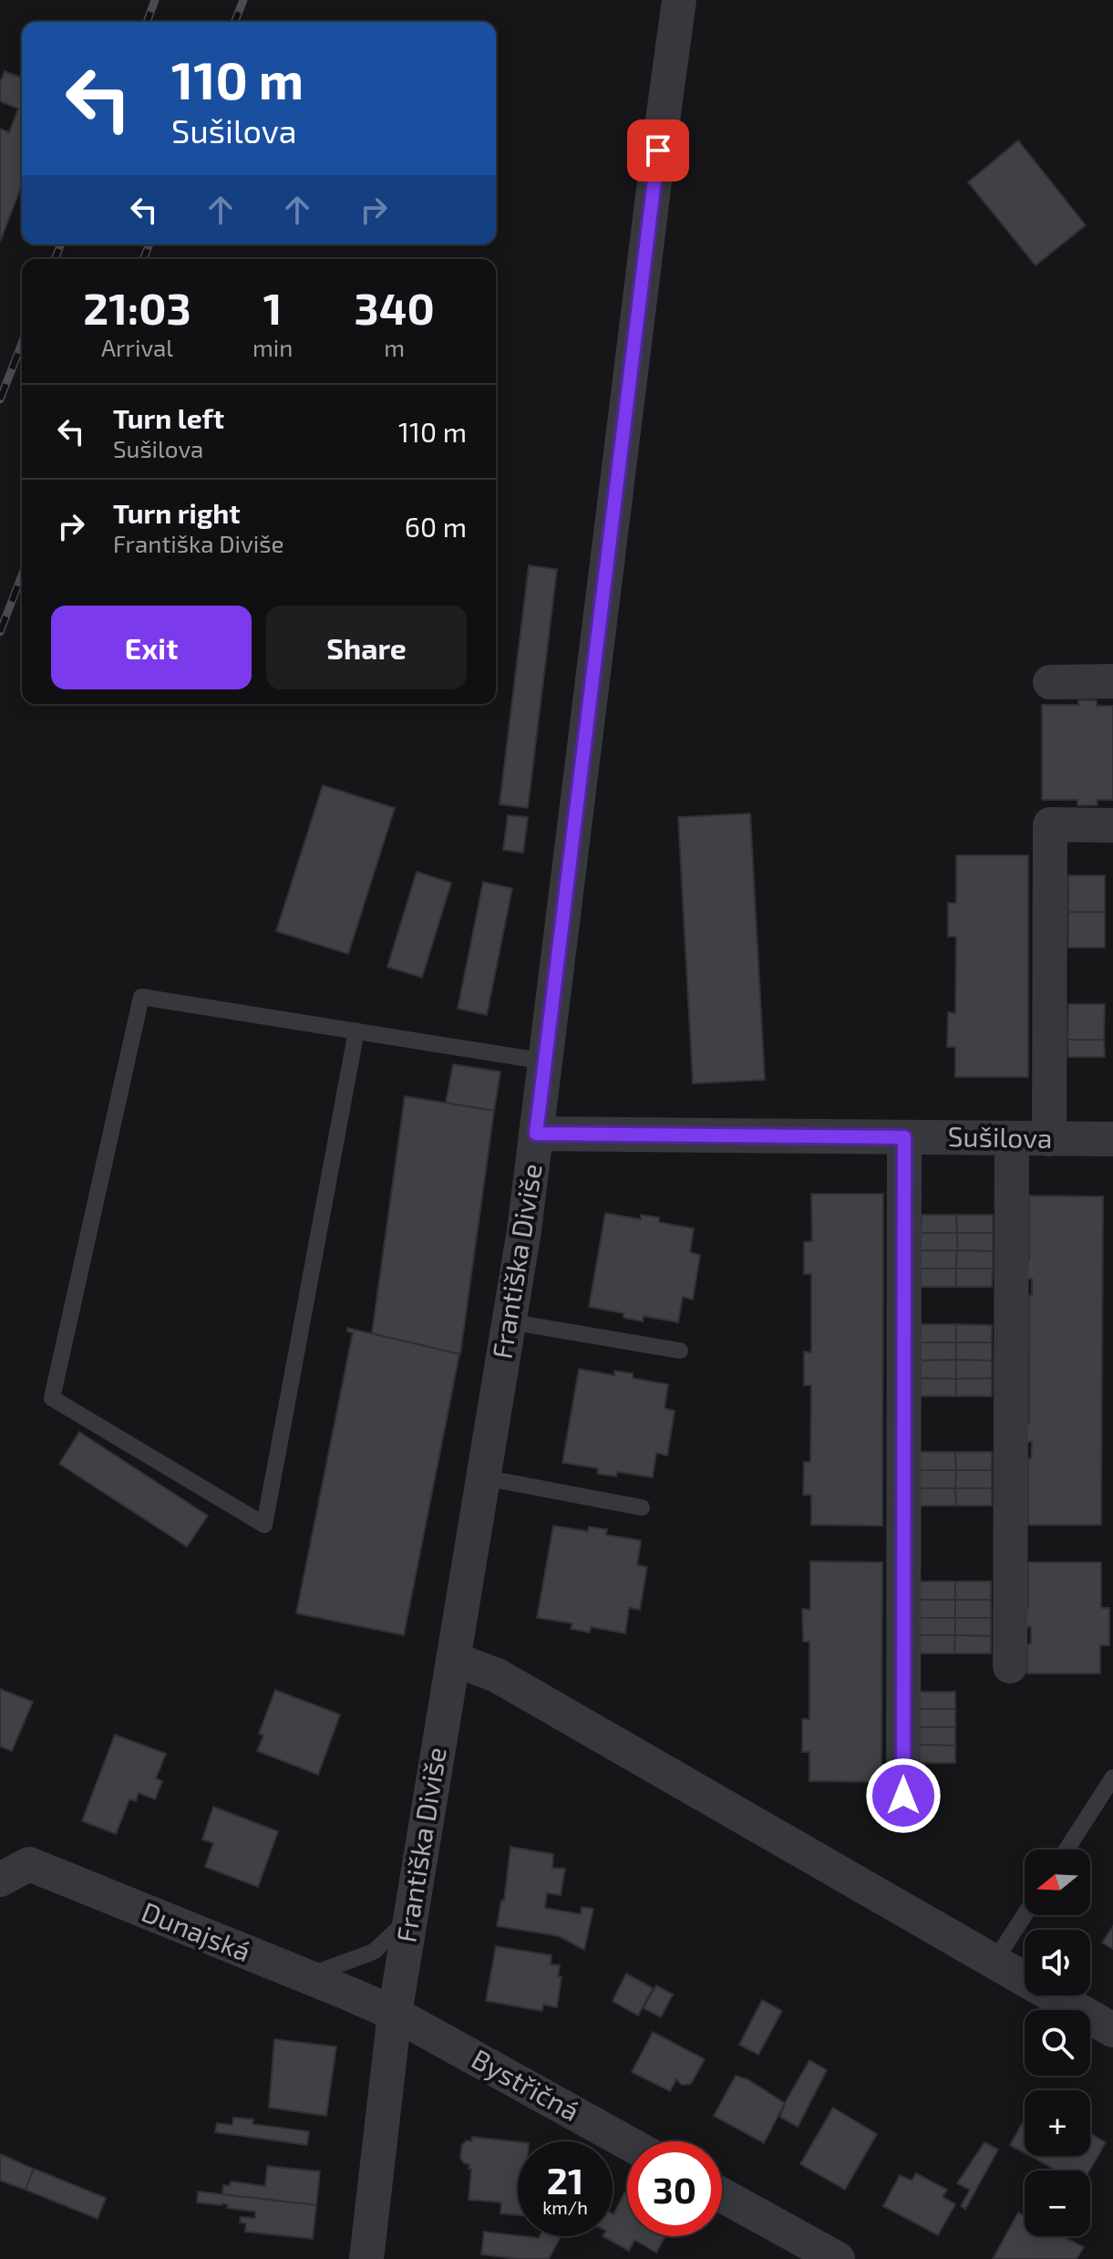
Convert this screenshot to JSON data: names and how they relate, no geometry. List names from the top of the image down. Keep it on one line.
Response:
{"streets":{"street":["Sušilova","Františka Diviše","Dunajská","Bystřičná"]},"crossings":[["Sušilova","Františka Diviše"],["Františka Diviše","Dunajská"],["Františka Diviše","Bystřičná"],["Dunajská","Bystřičná"]],"north":"left","page":{"turn":["110 m","Sušilova"],"eta":["21:03","Arrival","1","min","340","m"],"list":[{"name":"Turn left","note":"Sušilova","value":"110 m"},{"name":"Turn right","note":"Františka Diviše","value":"60 m"}],"buttons":["Exit","Share"],"map_buttons":["+","−"],"speed":"21 km/h","limit":"30"}}
